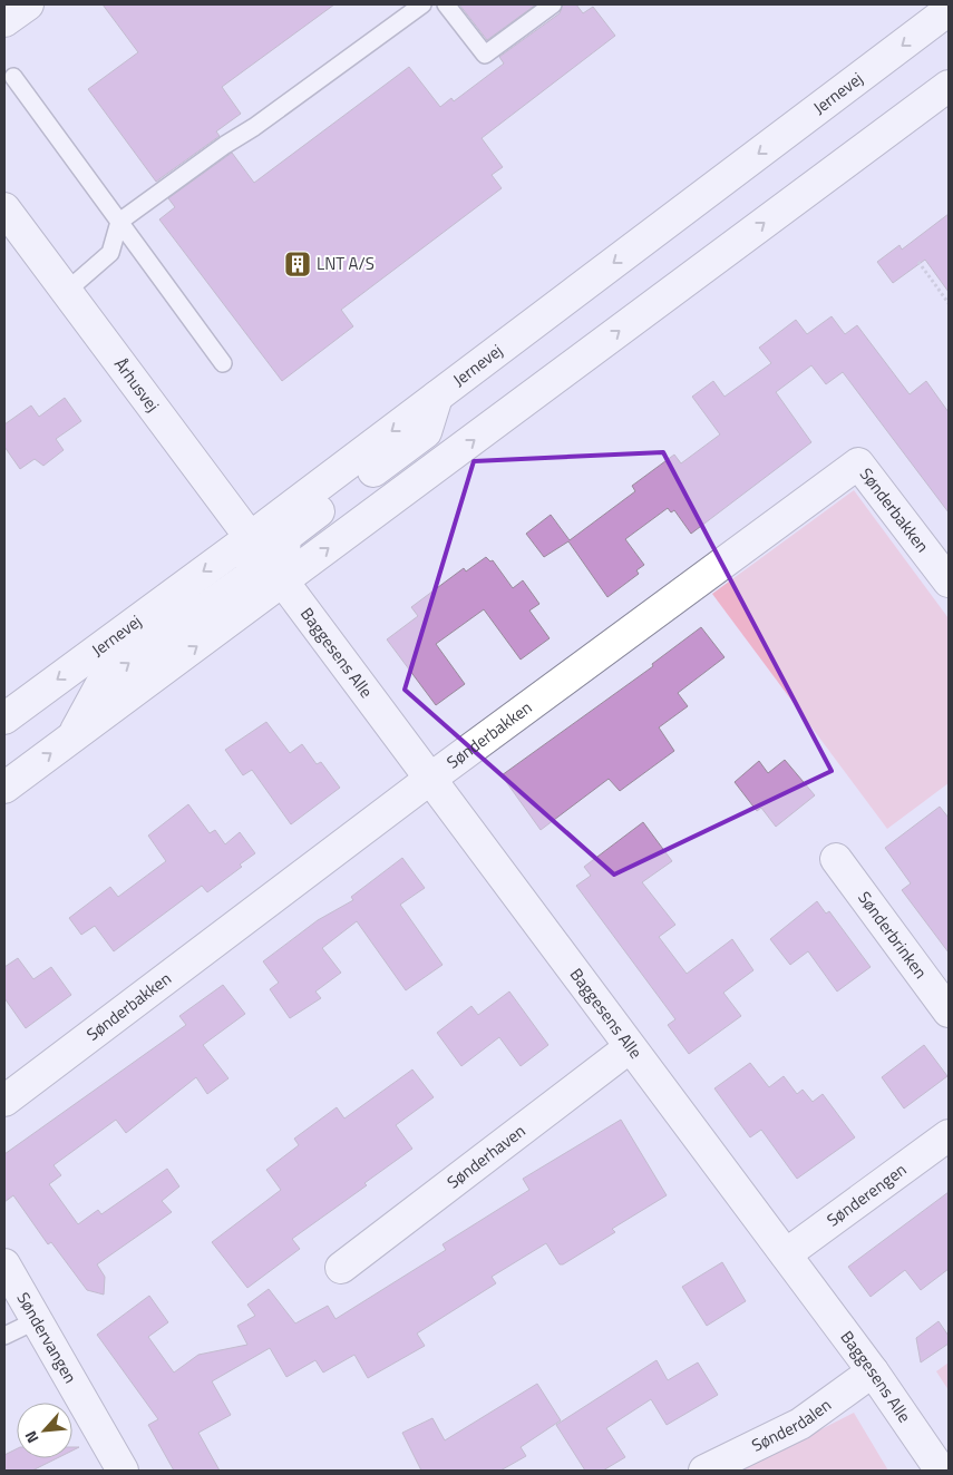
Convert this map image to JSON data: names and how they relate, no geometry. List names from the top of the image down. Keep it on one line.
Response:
{"streets":{"street":["Jernevej","Århusvej","Sønderbakken","Baggesens Alle","Sønderbrinken","Sønderhaven","Sønderengen","Søndervangen","Sønderdalen"]},"crossings":[["Jernevej","Århusvej"],["Jernevej","Baggesens Alle"],["Århusvej","Baggesens Alle"],["Sønderbakken","Baggesens Alle"],["Baggesens Alle","Sønderhaven"],["Baggesens Alle","Sønderengen"],["Baggesens Alle","Sønderdalen"]],"places":{"building":["LNT A/S"]},"north":"bottom left"}
